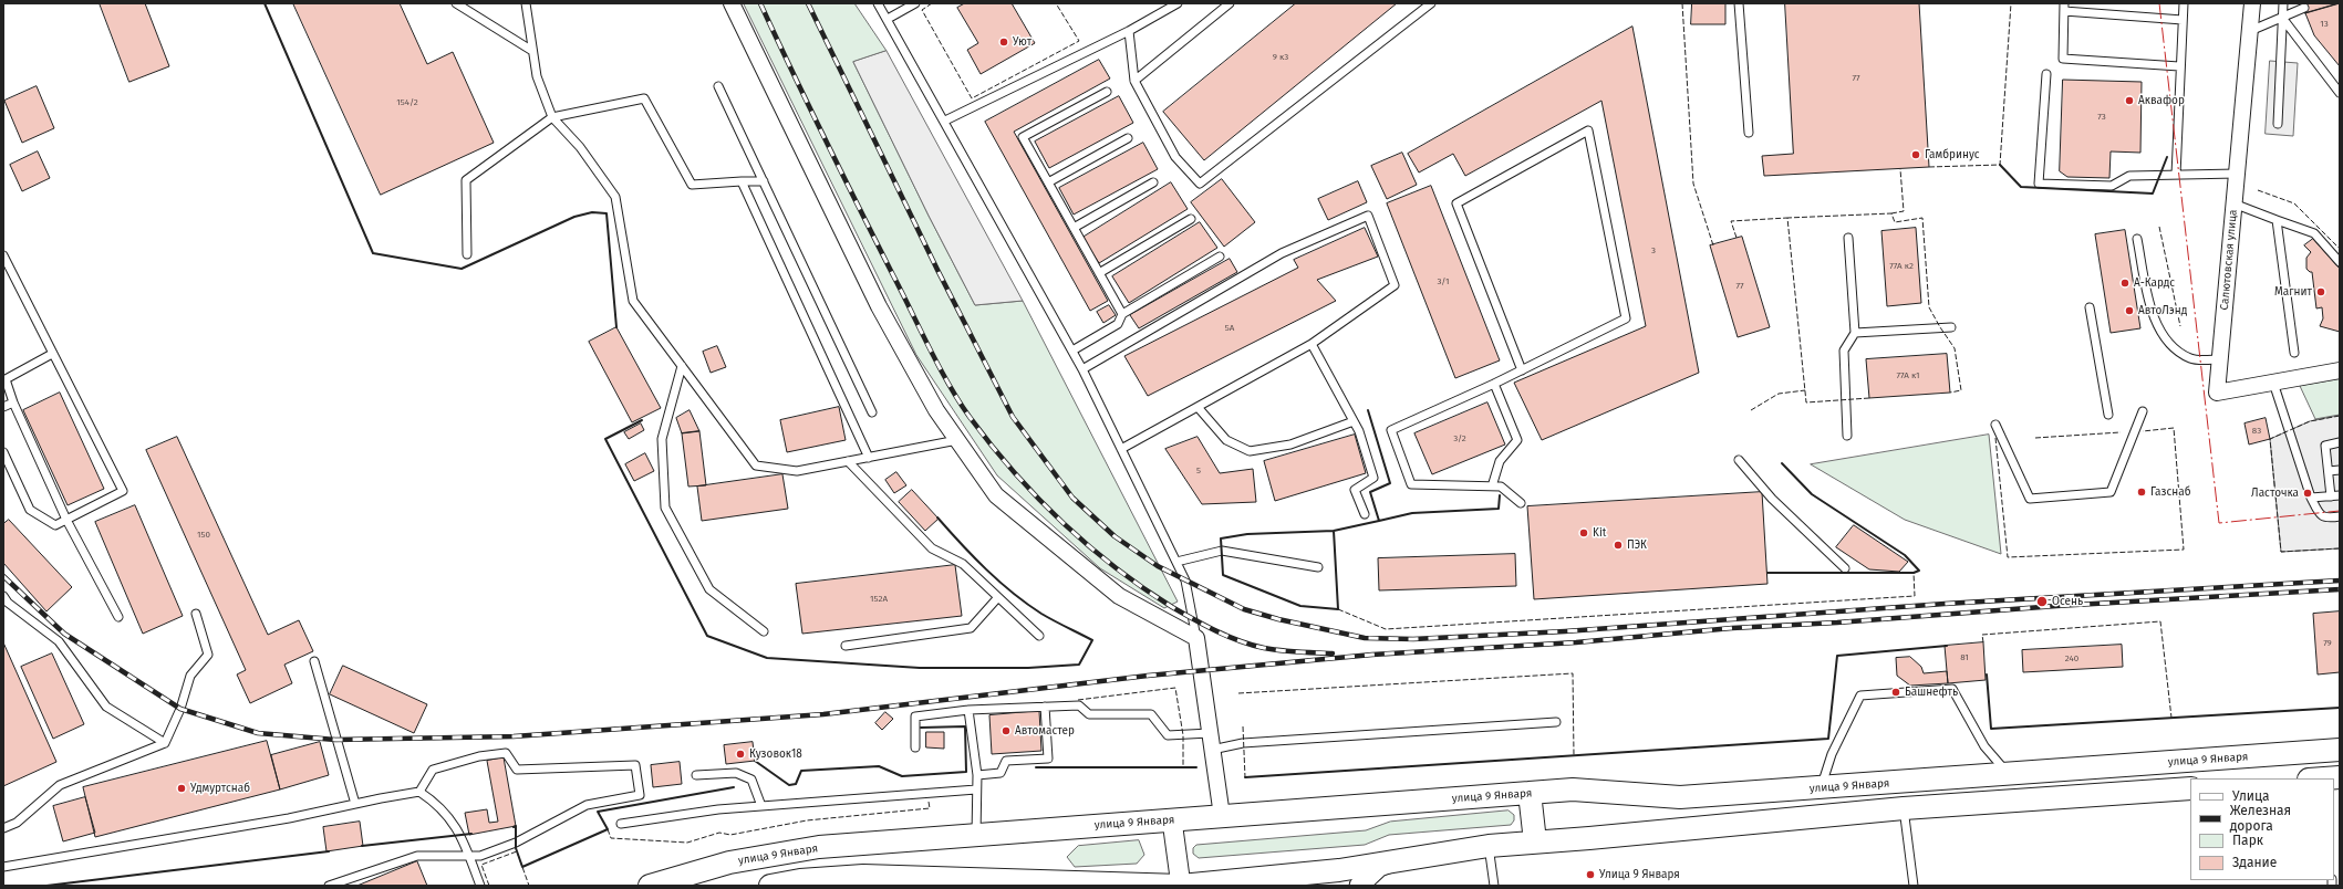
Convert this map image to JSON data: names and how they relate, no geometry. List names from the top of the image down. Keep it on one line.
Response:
{"streets":{"main road":["улица 9 Января"],"street":["Салютовская улица"]},"places":["Уют","Аквафор","Гамбринус","А-Кардс","Магнит","АвтоЛэнд","Газснаб","Ласточка","Kit","ПЭК","Осень","Башнефть","Автомастер","Кузовок18","Удмуртснаб","Улица 9 Января"],"house_numbers":["13","9 к3","77","154/2","73","3","77А к2","3/1","77","5А","77А к1","83","3/2","5","150","152А","79","81","240"],"legend":["Улица","Железная дорога","Парк","Здание"]}
